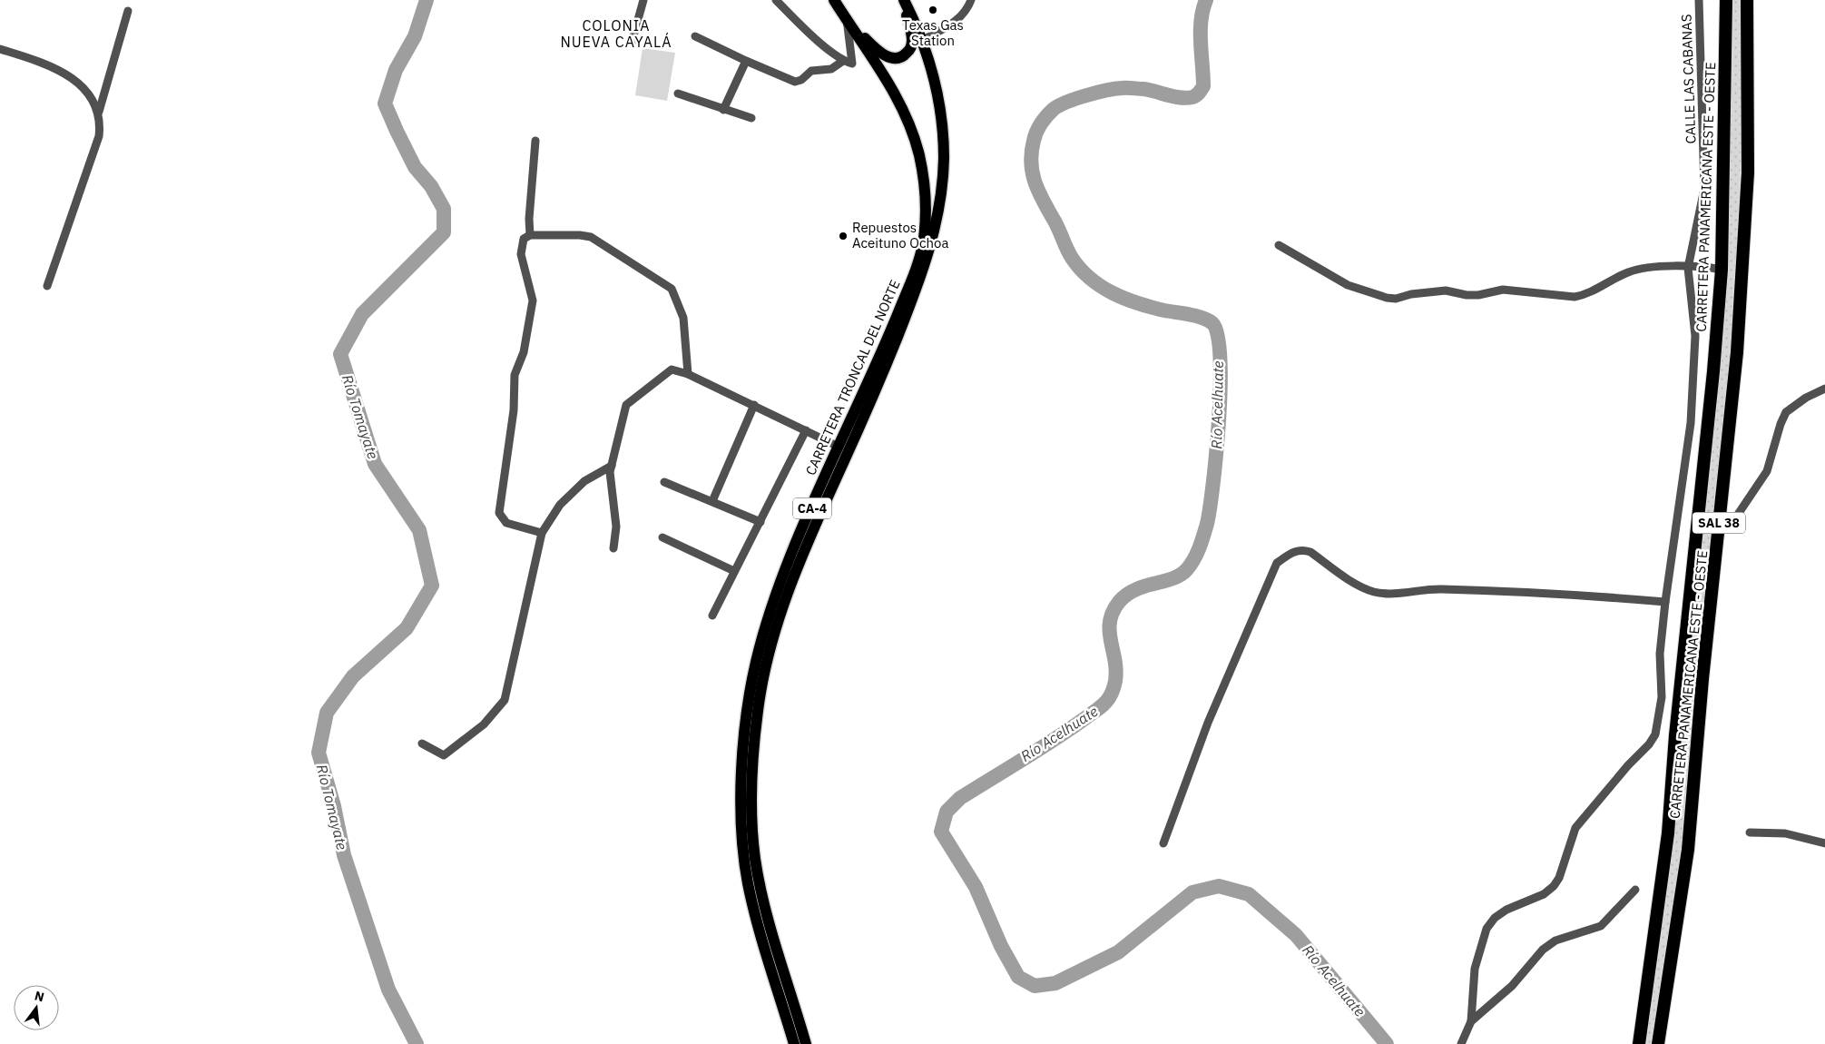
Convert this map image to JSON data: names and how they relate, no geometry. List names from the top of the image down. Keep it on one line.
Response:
{"streets":{"highway":["CARRETERA PANAMERICANA ESTE - OESTE","SAL 38"],"main road":["CARRETERA TRONCAL DEL NORTE","CA-4"],"street":["CALLE LAS CABANAS"]},"districts":["COLONIA NUEVA CAYALÁ"],"water":["Río Acelhuate","Río Tomayate"],"places":["Texas Gas Station","Repuestos Aceituno Ochoa"],"north":"top"}
